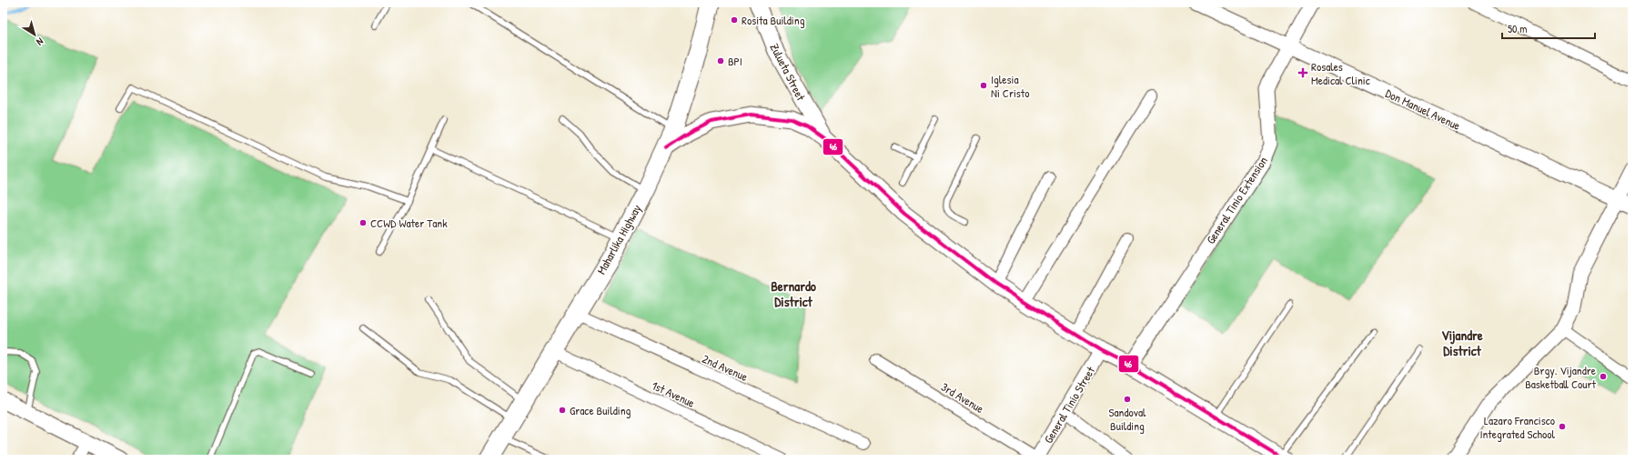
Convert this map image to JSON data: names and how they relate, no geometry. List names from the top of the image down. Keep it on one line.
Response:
{"streets":{"main road":["Zulueta Street","Maharlika Highway"],"street":["Don Manuel Avenue","General Tinio Extension","2nd Avenue","1st Avenue","3rd Avenue","General Tinio Street"]},"crossings":[["Zulueta Street","General Tinio Extension"],["Zulueta Street","Maharlika Highway"],["Zulueta Street","General Tinio Street"],["Don Manuel Avenue","General Tinio Extension"],["Maharlika Highway","2nd Avenue"],["Maharlika Highway","1st Avenue"],["3rd Avenue","General Tinio Street"]],"districts":["Bernardo District","Vijandre District"],"places":{"other":["Rosita Building","BPI","Iglesia Ni Cristo","CCWD Water Tank","Brgy. Vijandre Basketball Court","Sandoval Building","Grace Building","Lazaro Francisco Integrated School"],"health":["Rosales Medical Clinic"]},"lines":["transit line 46"],"scale_bar":"50 m","north":"bottom right"}
